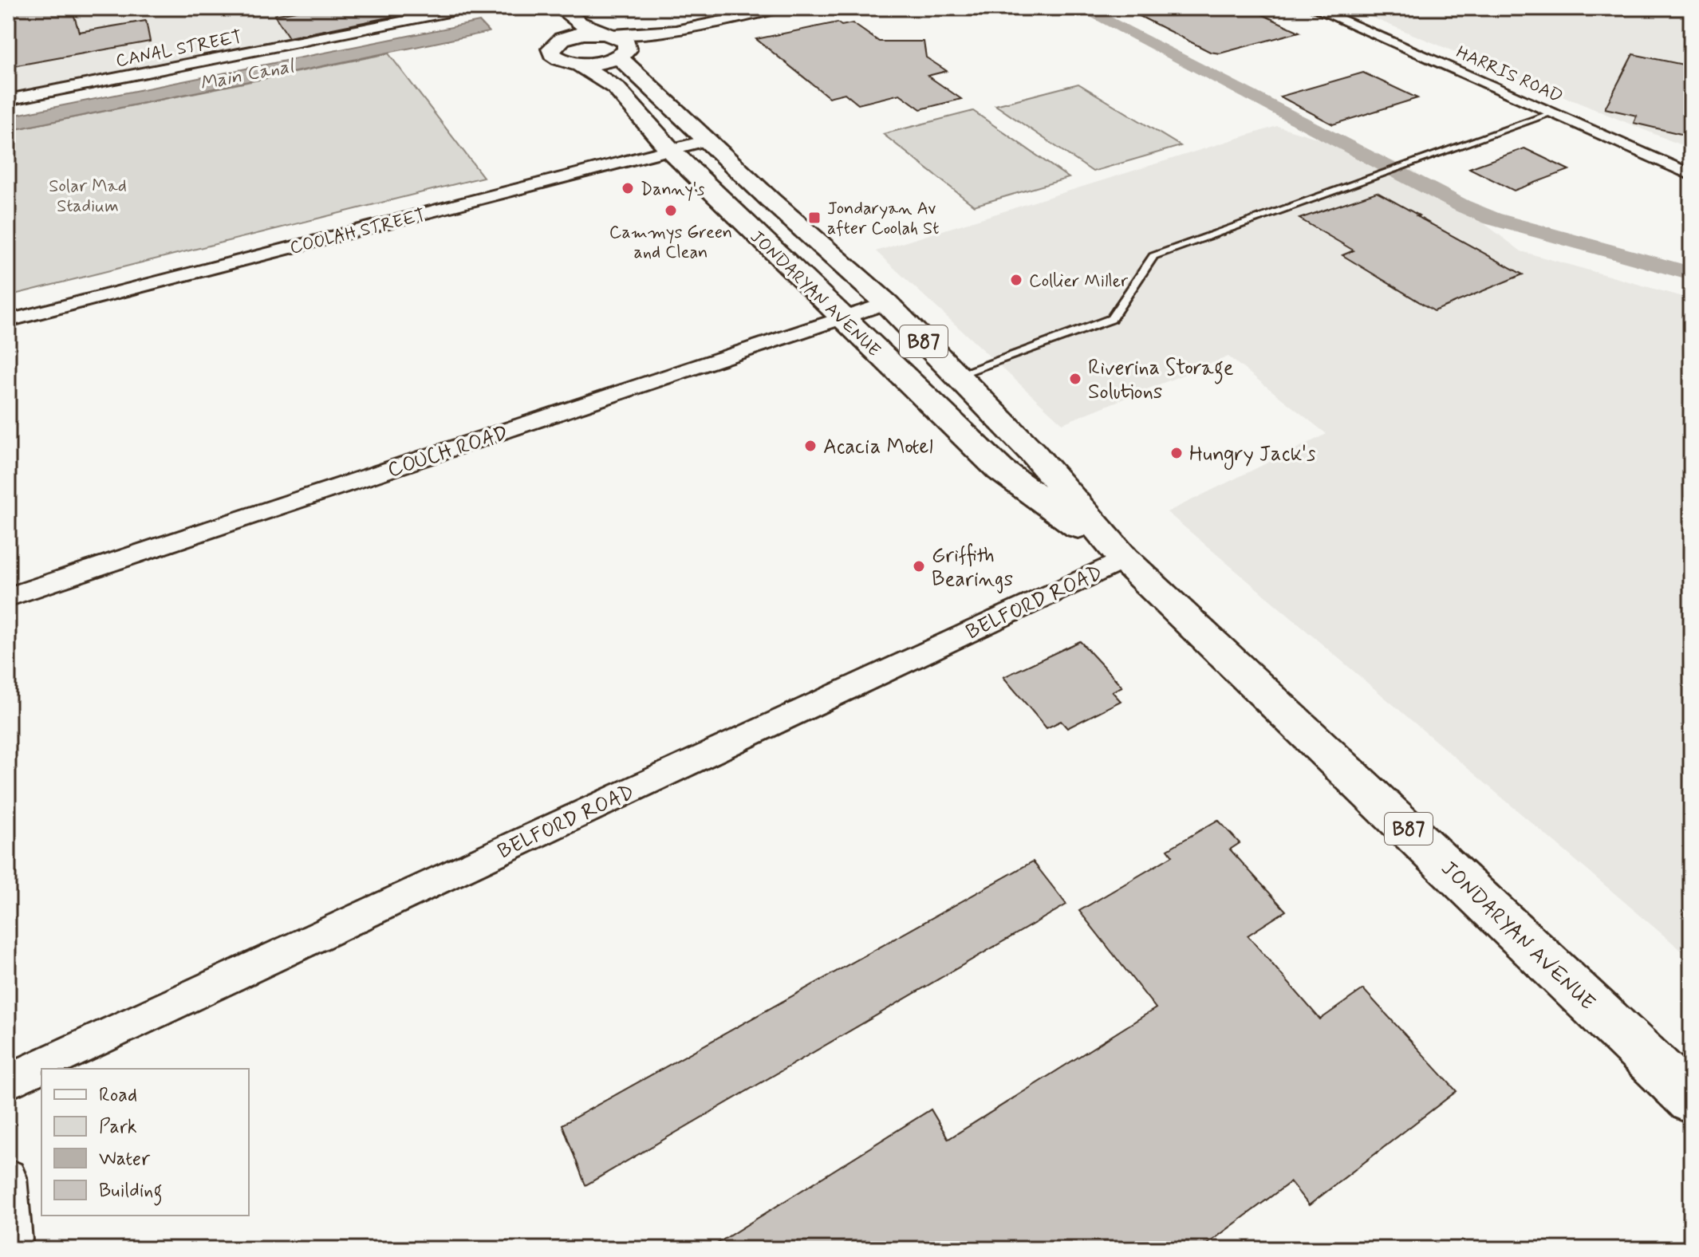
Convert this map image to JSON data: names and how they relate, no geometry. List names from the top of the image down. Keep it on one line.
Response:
{"streets":{"main road":["JONDARYAN AVENUE","B87"],"street":["CANAL STREET","HARRIS ROAD","COOLAH STREET","COUCH ROAD","BELFORD ROAD"]},"crossings":[["COOLAH STREET","JONDARYAN AVENUE"],["JONDARYAN AVENUE","B87"],["JONDARYAN AVENUE","COUCH ROAD"],["JONDARYAN AVENUE","BELFORD ROAD"]],"water":["Main Canal"],"parks":["Solar Mad Stadium"],"places":{"other":["Danny's","Cammys Green and Clean","Collier Miller","Riverina Storage Solutions","Acacia Motel","Hungry Jack's","Griffith Bearings"],"transit":["Jondaryan Av after Coolah St"]},"legend":["Road","Park","Water","Building"]}
